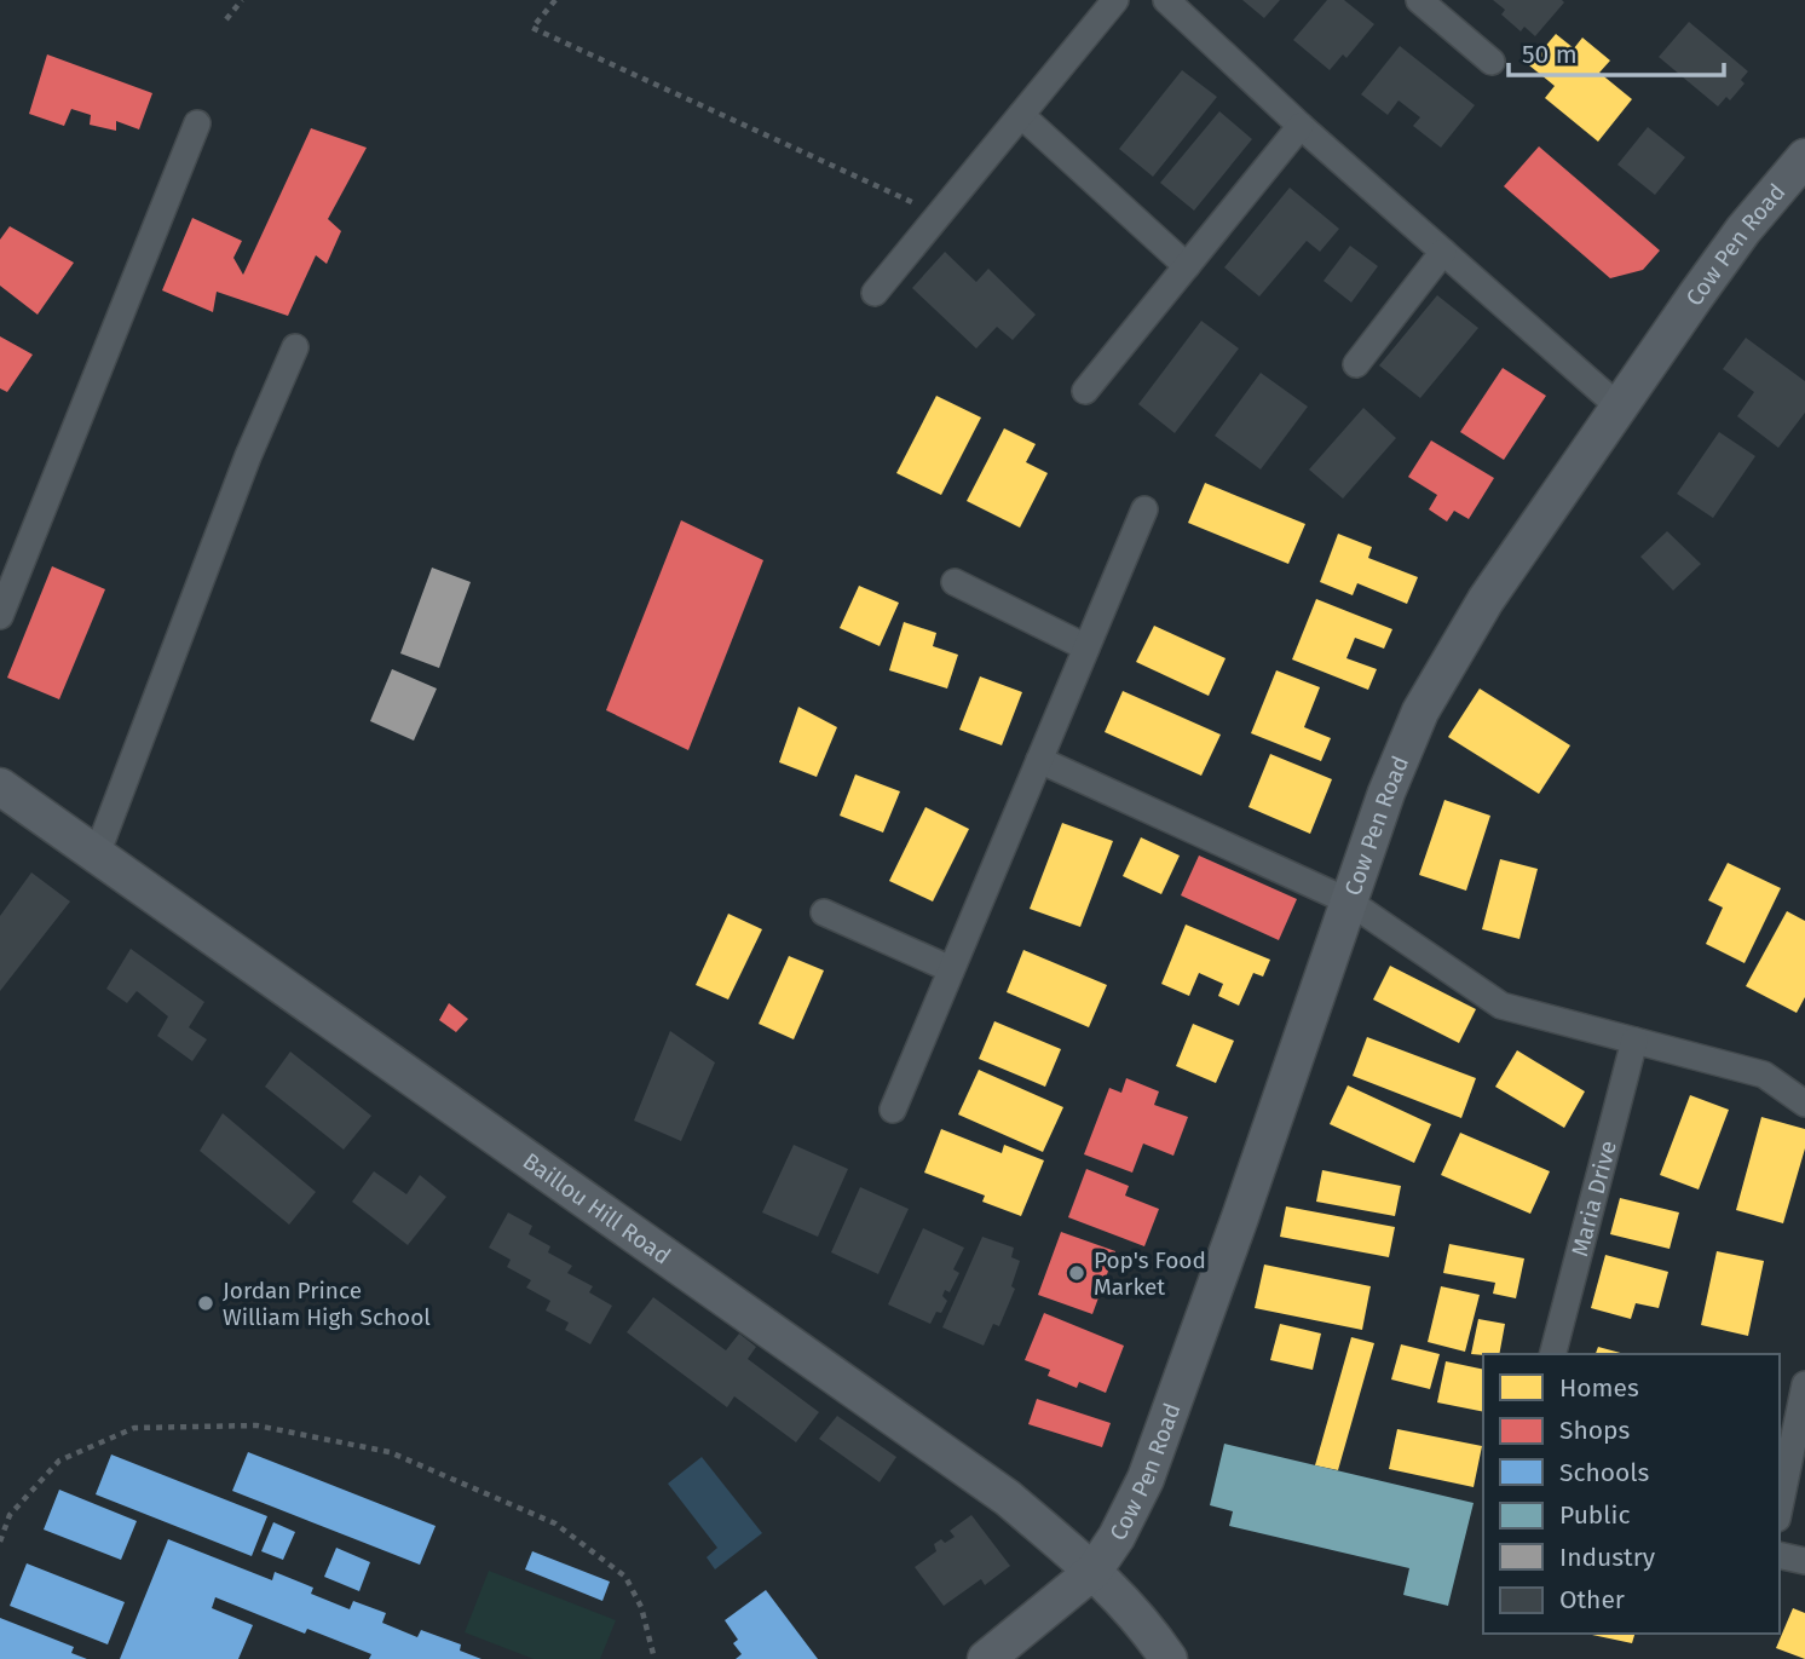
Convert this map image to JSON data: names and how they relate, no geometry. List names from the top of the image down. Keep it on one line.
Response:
{"streets":{"main road":["Cow Pen Road","Baillou Hill Road"],"street":["Maria Drive"]},"crossings":[["Cow Pen Road","Baillou Hill Road"]],"places":["Pop's Food Market","Jordan Prince William High School"],"legend":["Homes","Shops","Schools","Public","Industry","Other"],"scale_bar":"50 m"}
